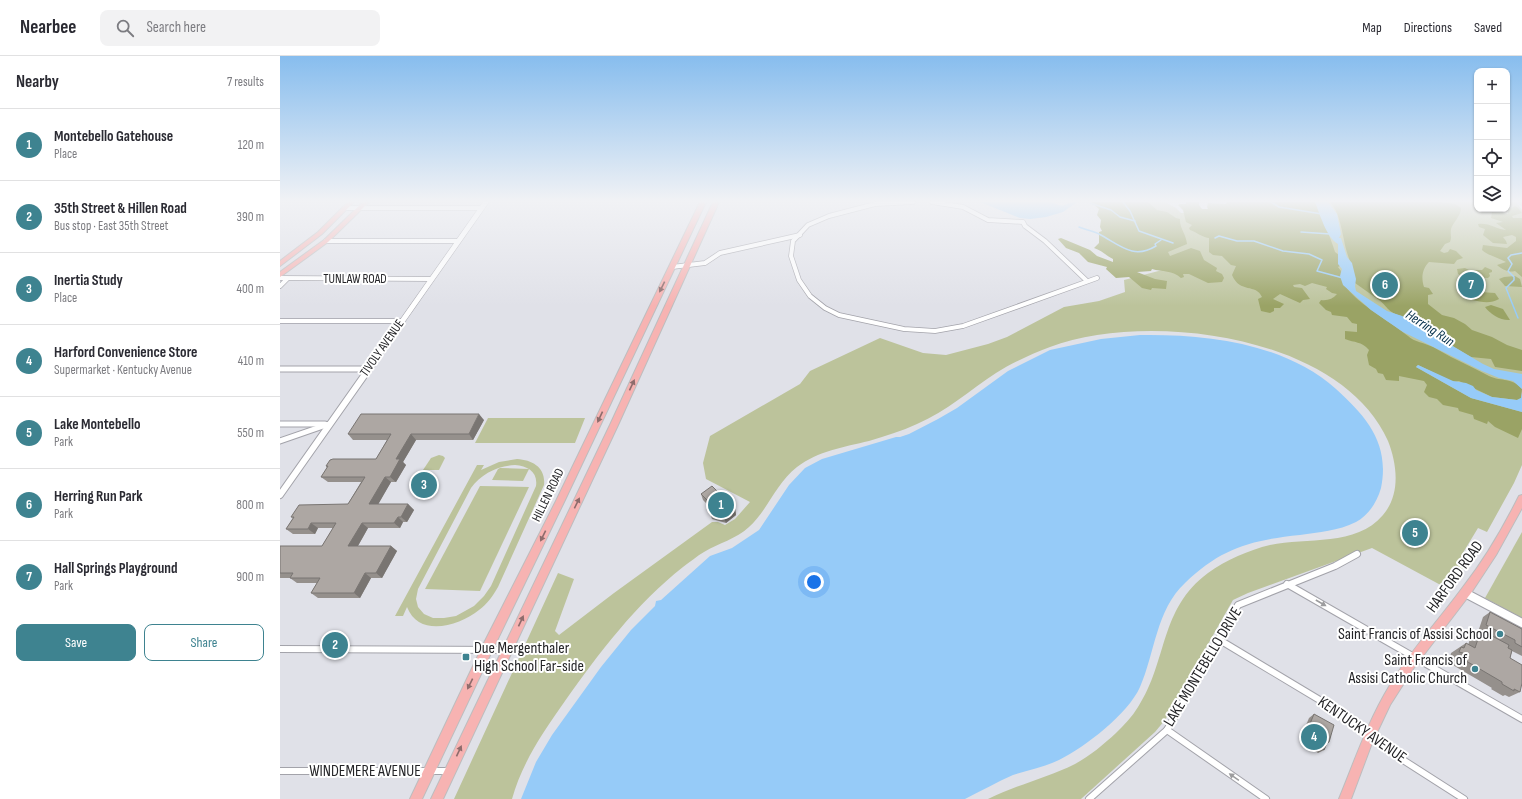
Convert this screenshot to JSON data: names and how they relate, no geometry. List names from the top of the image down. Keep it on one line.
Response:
{"streets":{"main road":["HILLEN ROAD","HARFORD ROAD"],"street":["TUNLAW ROAD","TIVOLY AVENUE","LAKE MONTEBELLO DRIVE","KENTUCKY AVENUE","WINDEMERE AVENUE"]},"crossings":[["TUNLAW ROAD","TIVOLY AVENUE"],["HILLEN ROAD","WINDEMERE AVENUE"],["HARFORD ROAD","KENTUCKY AVENUE"],["LAKE MONTEBELLO DRIVE","KENTUCKY AVENUE"]],"water":["Herring Run"],"places":{"other":["Saint Francis of Assisi School","Saint Francis of Assisi Catholic Church"],"transit":["Due Mergenthaler High School Far-side"]},"page":{"header":"Nearbee","search":"Search here","nav":["Map","Directions","Saved"],"heading":["Nearby","7 results"],"map_buttons":["+","−"],"list":[{"mark":"1","name":"Montebello Gatehouse","note":"Place","value":"120 m"},{"mark":"2","name":"35th Street & Hillen Road","note":"Bus stop · East 35th Street","value":"390 m"},{"mark":"3","name":"Inertia Study","note":"Place","value":"400 m"},{"mark":"4","name":"Harford Convenience Store","note":"Supermarket · Kentucky Avenue","value":"410 m"},{"mark":"5","name":"Lake Montebello","note":"Park","value":"550 m"},{"mark":"6","name":"Herring Run Park","note":"Park","value":"800 m"},{"mark":"7","name":"Hall Springs Playground","note":"Park","value":"900 m"}],"pins":["6","7","3","1","5","2","4"],"buttons":["Save","Share"]}}
